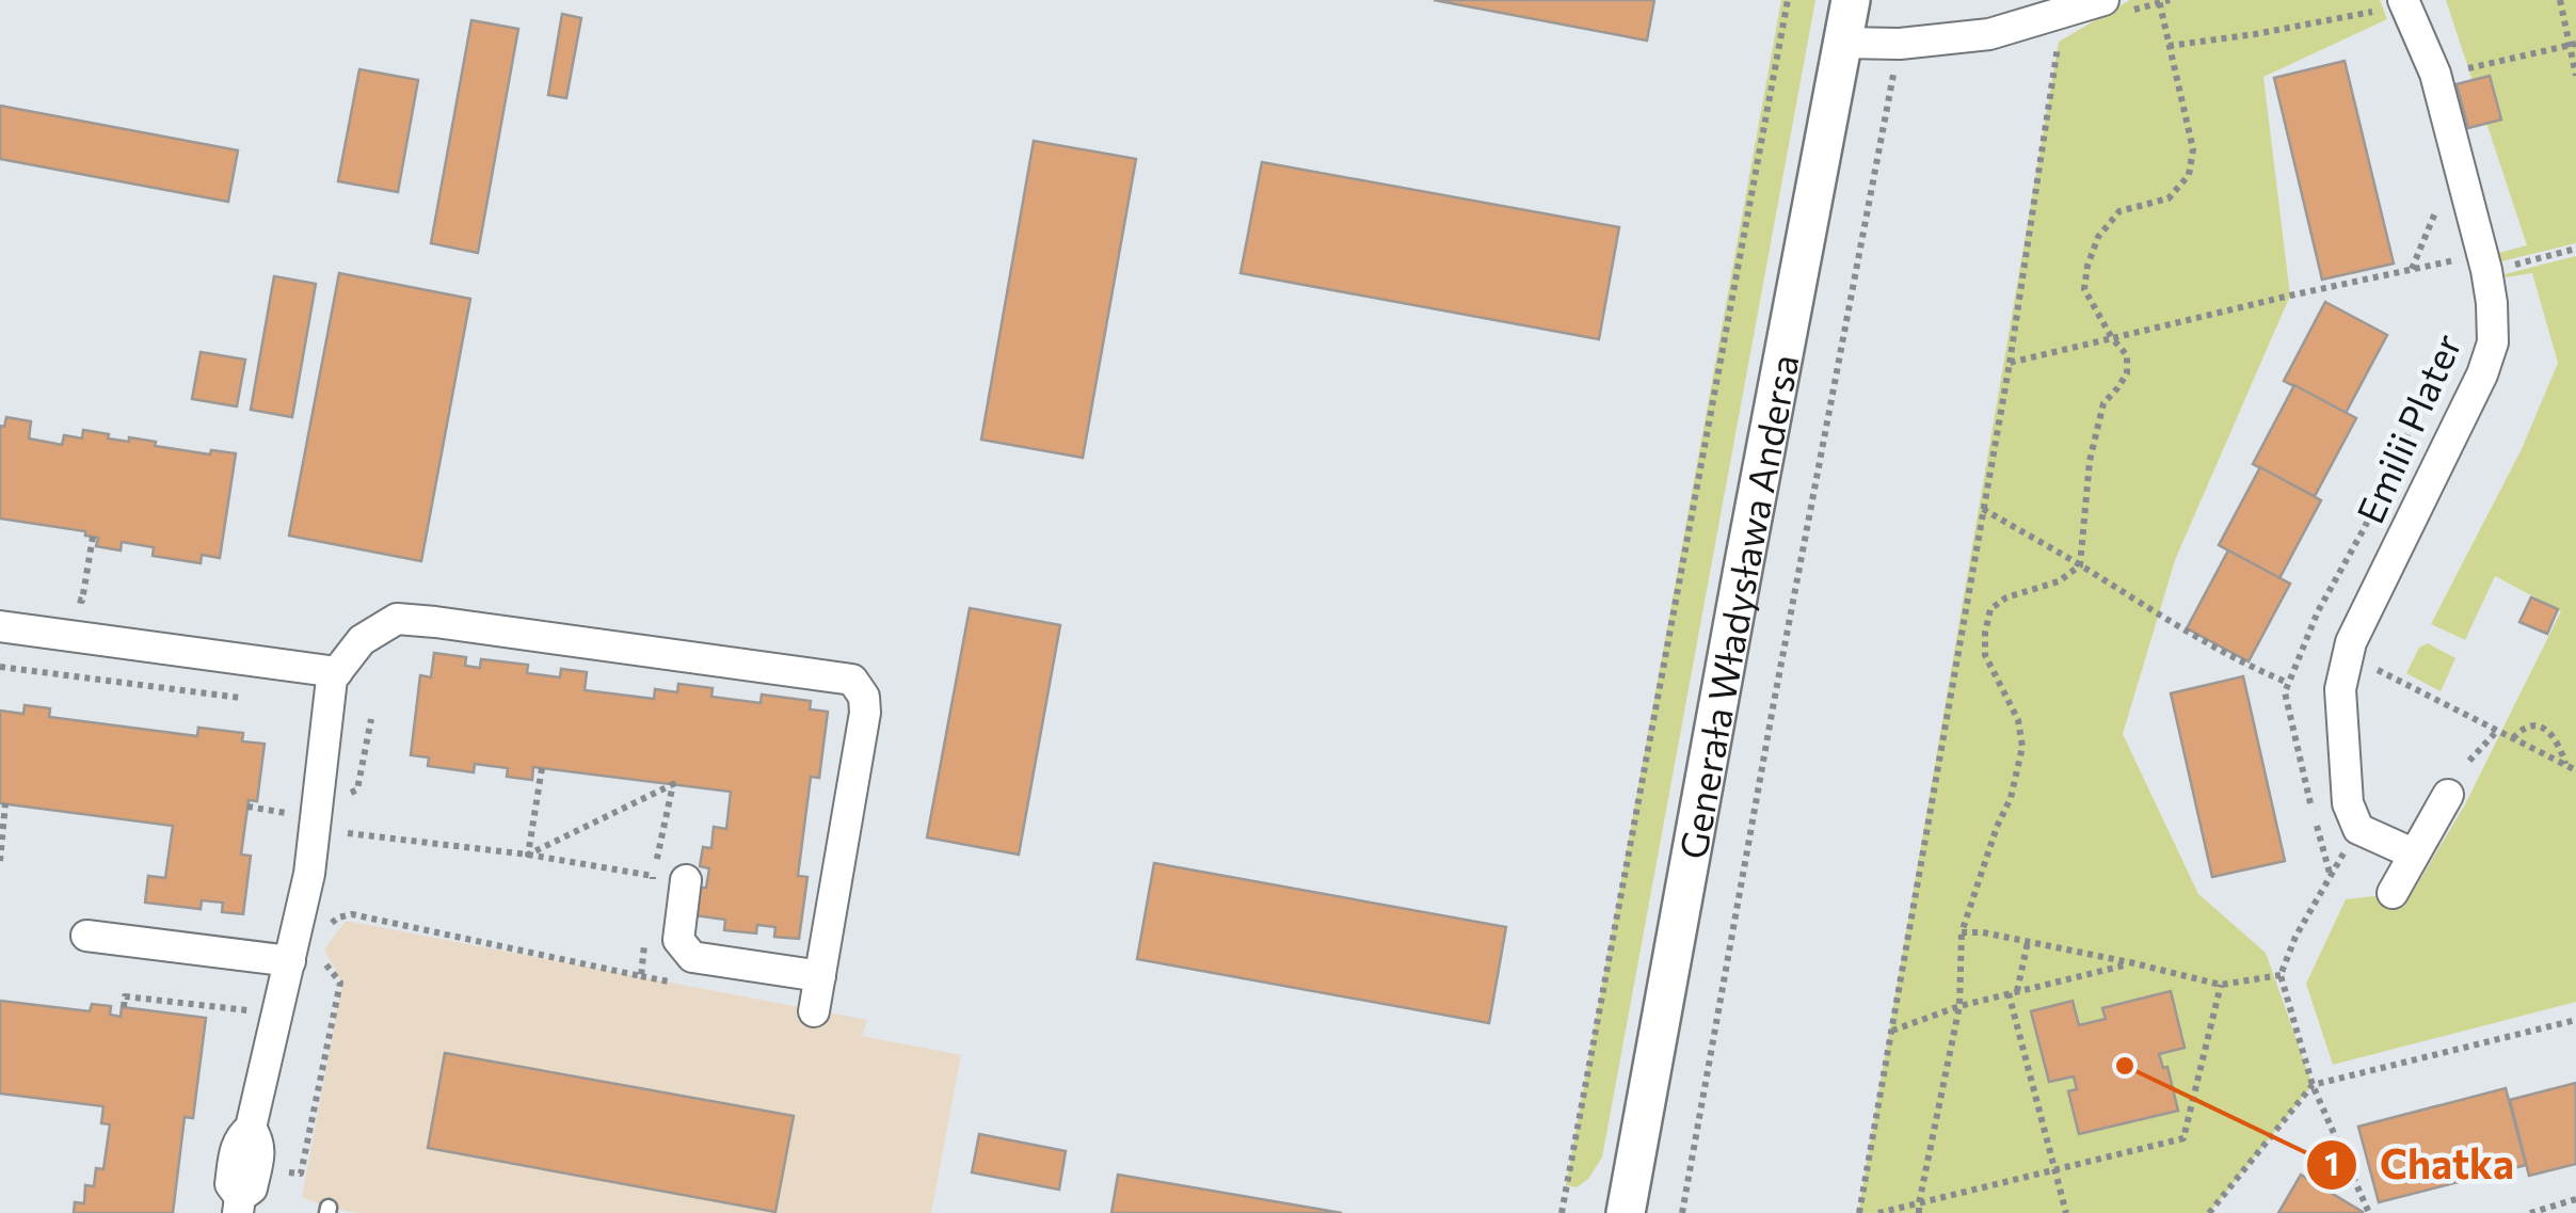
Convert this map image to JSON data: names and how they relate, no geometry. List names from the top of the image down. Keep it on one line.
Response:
{"streets":{"street":["Emilii Plater","Generała Władysława Andersa"]},"places":["Chatka"]}
